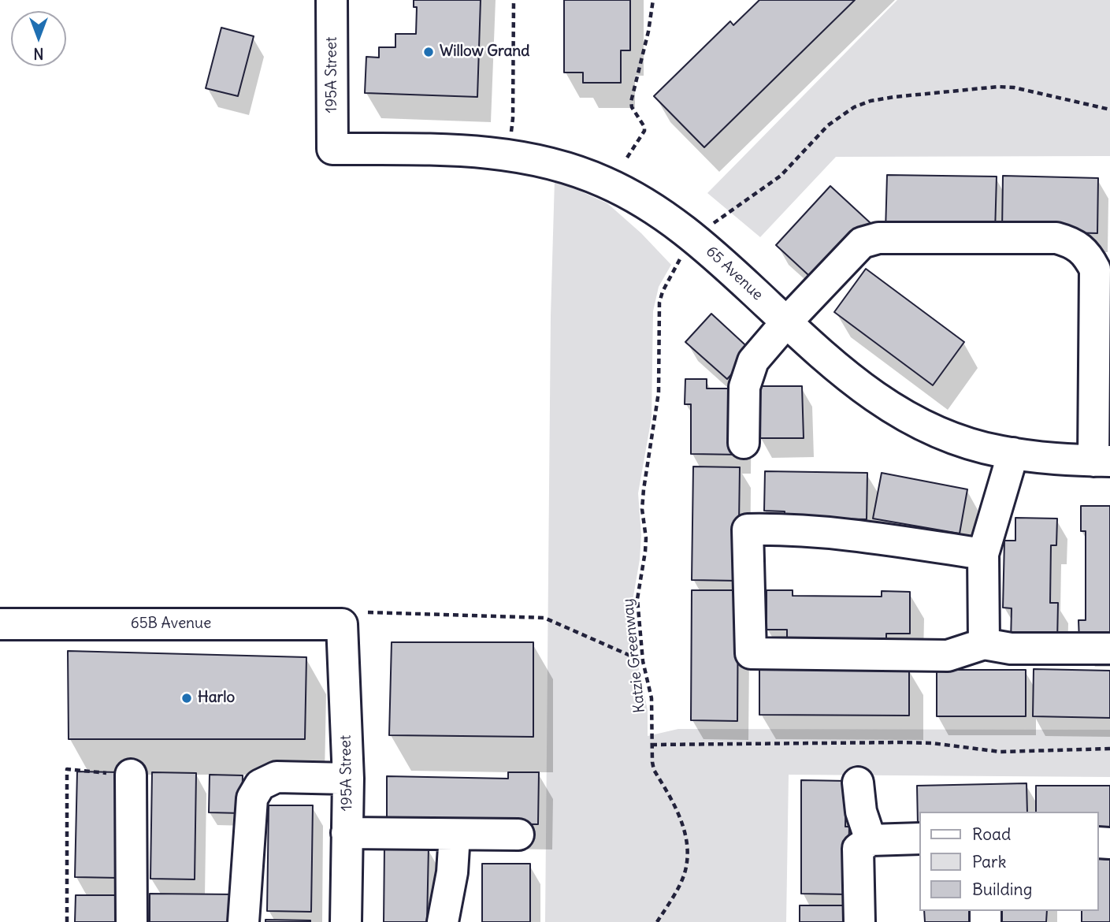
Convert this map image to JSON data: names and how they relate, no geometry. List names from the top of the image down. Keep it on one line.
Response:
{"streets":{"street":["195A Street","65 Avenue","65B Avenue"],"path":["Katzie Greenway"]},"crossings":[["195A Street","65 Avenue"],["195A Street","65B Avenue"]],"places":["Willow Grand","Harlo"],"legend":["Road","Park","Building"],"north":"bottom"}
